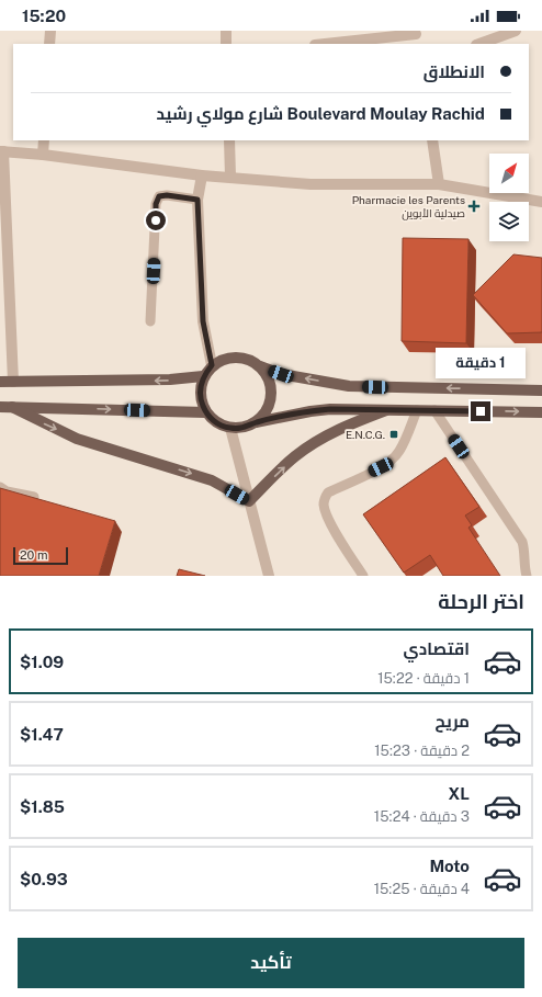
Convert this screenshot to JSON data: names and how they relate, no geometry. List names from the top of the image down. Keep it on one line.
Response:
{"places":{"health":["Pharmacie les Parents صيدلية الأبوين"],"transit":["E.N.C.G."]},"scale_bar":"20 m","north":"top right","page":{"status":"15:20","banner":["الانطلاق","Boulevard Moulay Rachid شارع مولاي رشيد"],"bubble":"1 دقيقة","scale":"20 m","heading":"اختر الرحلة","list":[{"name":"اقتصادي","note":"1 دقيقة · 15:22","value":"$1.09"},{"name":"مريح","note":"2 دقيقة · 15:23","value":"$1.47"},{"name":"XL","note":"3 دقيقة · 15:24","value":"$1.85"},{"name":"Moto","note":"4 دقيقة · 15:25","value":"$0.93"}],"buttons":"تأكيد"}}
